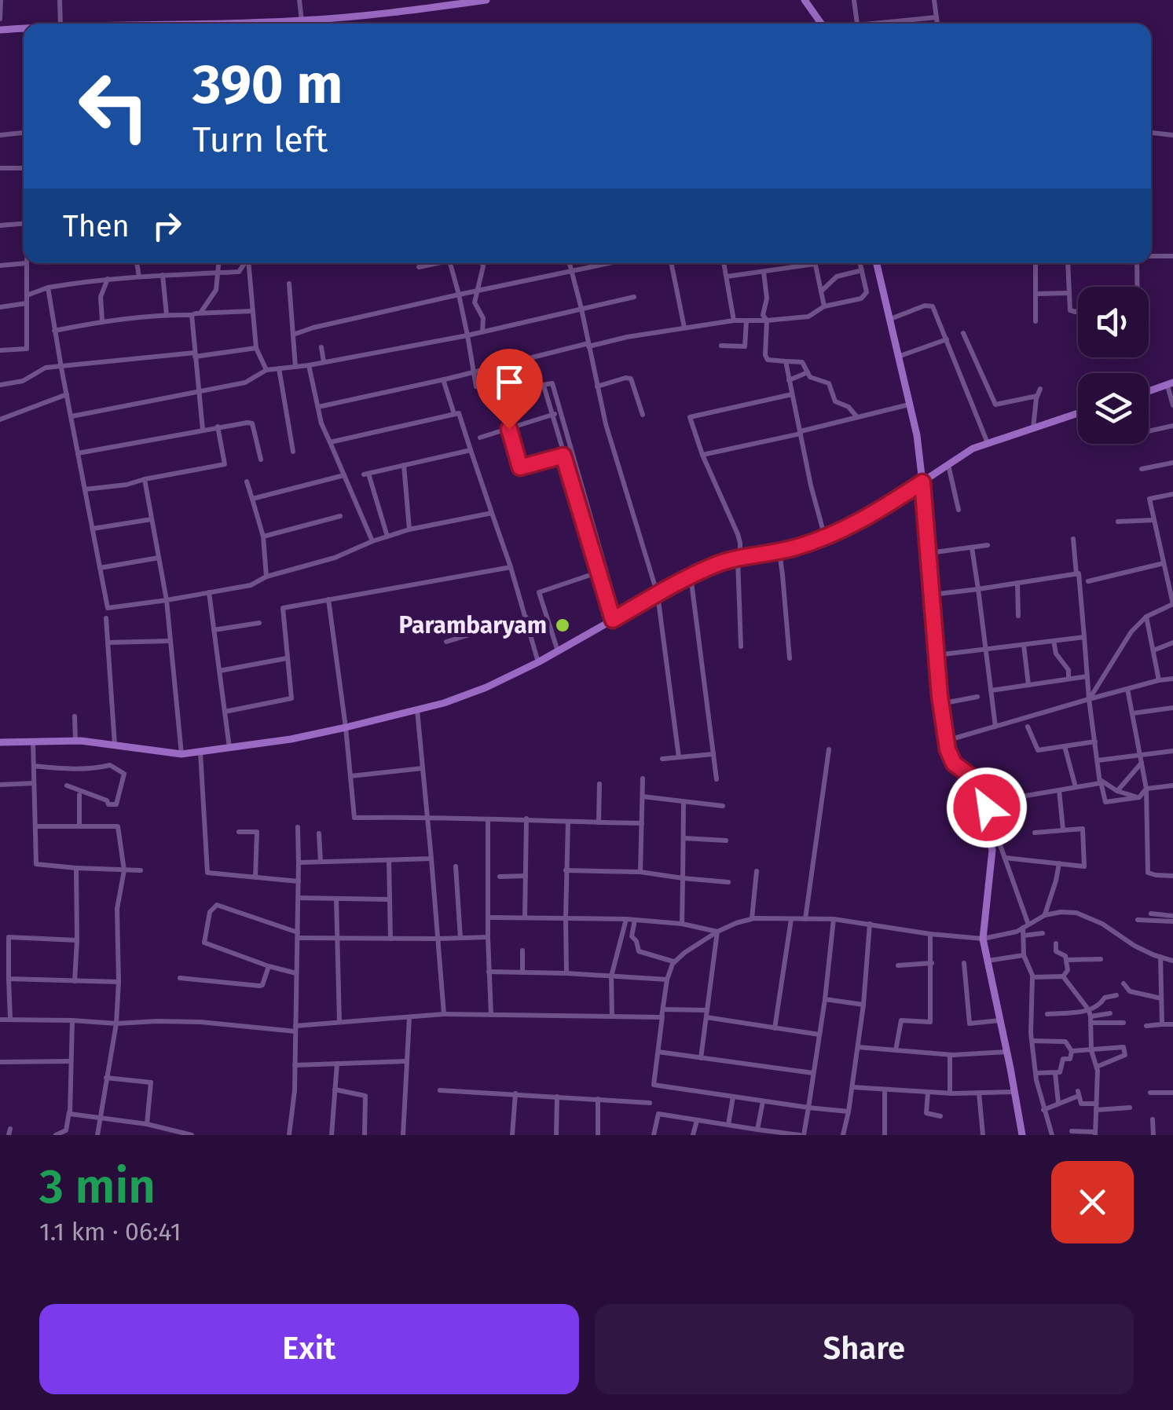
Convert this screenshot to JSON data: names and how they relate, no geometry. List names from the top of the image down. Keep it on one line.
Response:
{"places":["Parambaryam"],"page":{"turn":["390 m","Turn left"],"then":"Then","heading":["3 min","1.1 km · 06:41"],"buttons":["Exit","Share"]}}
